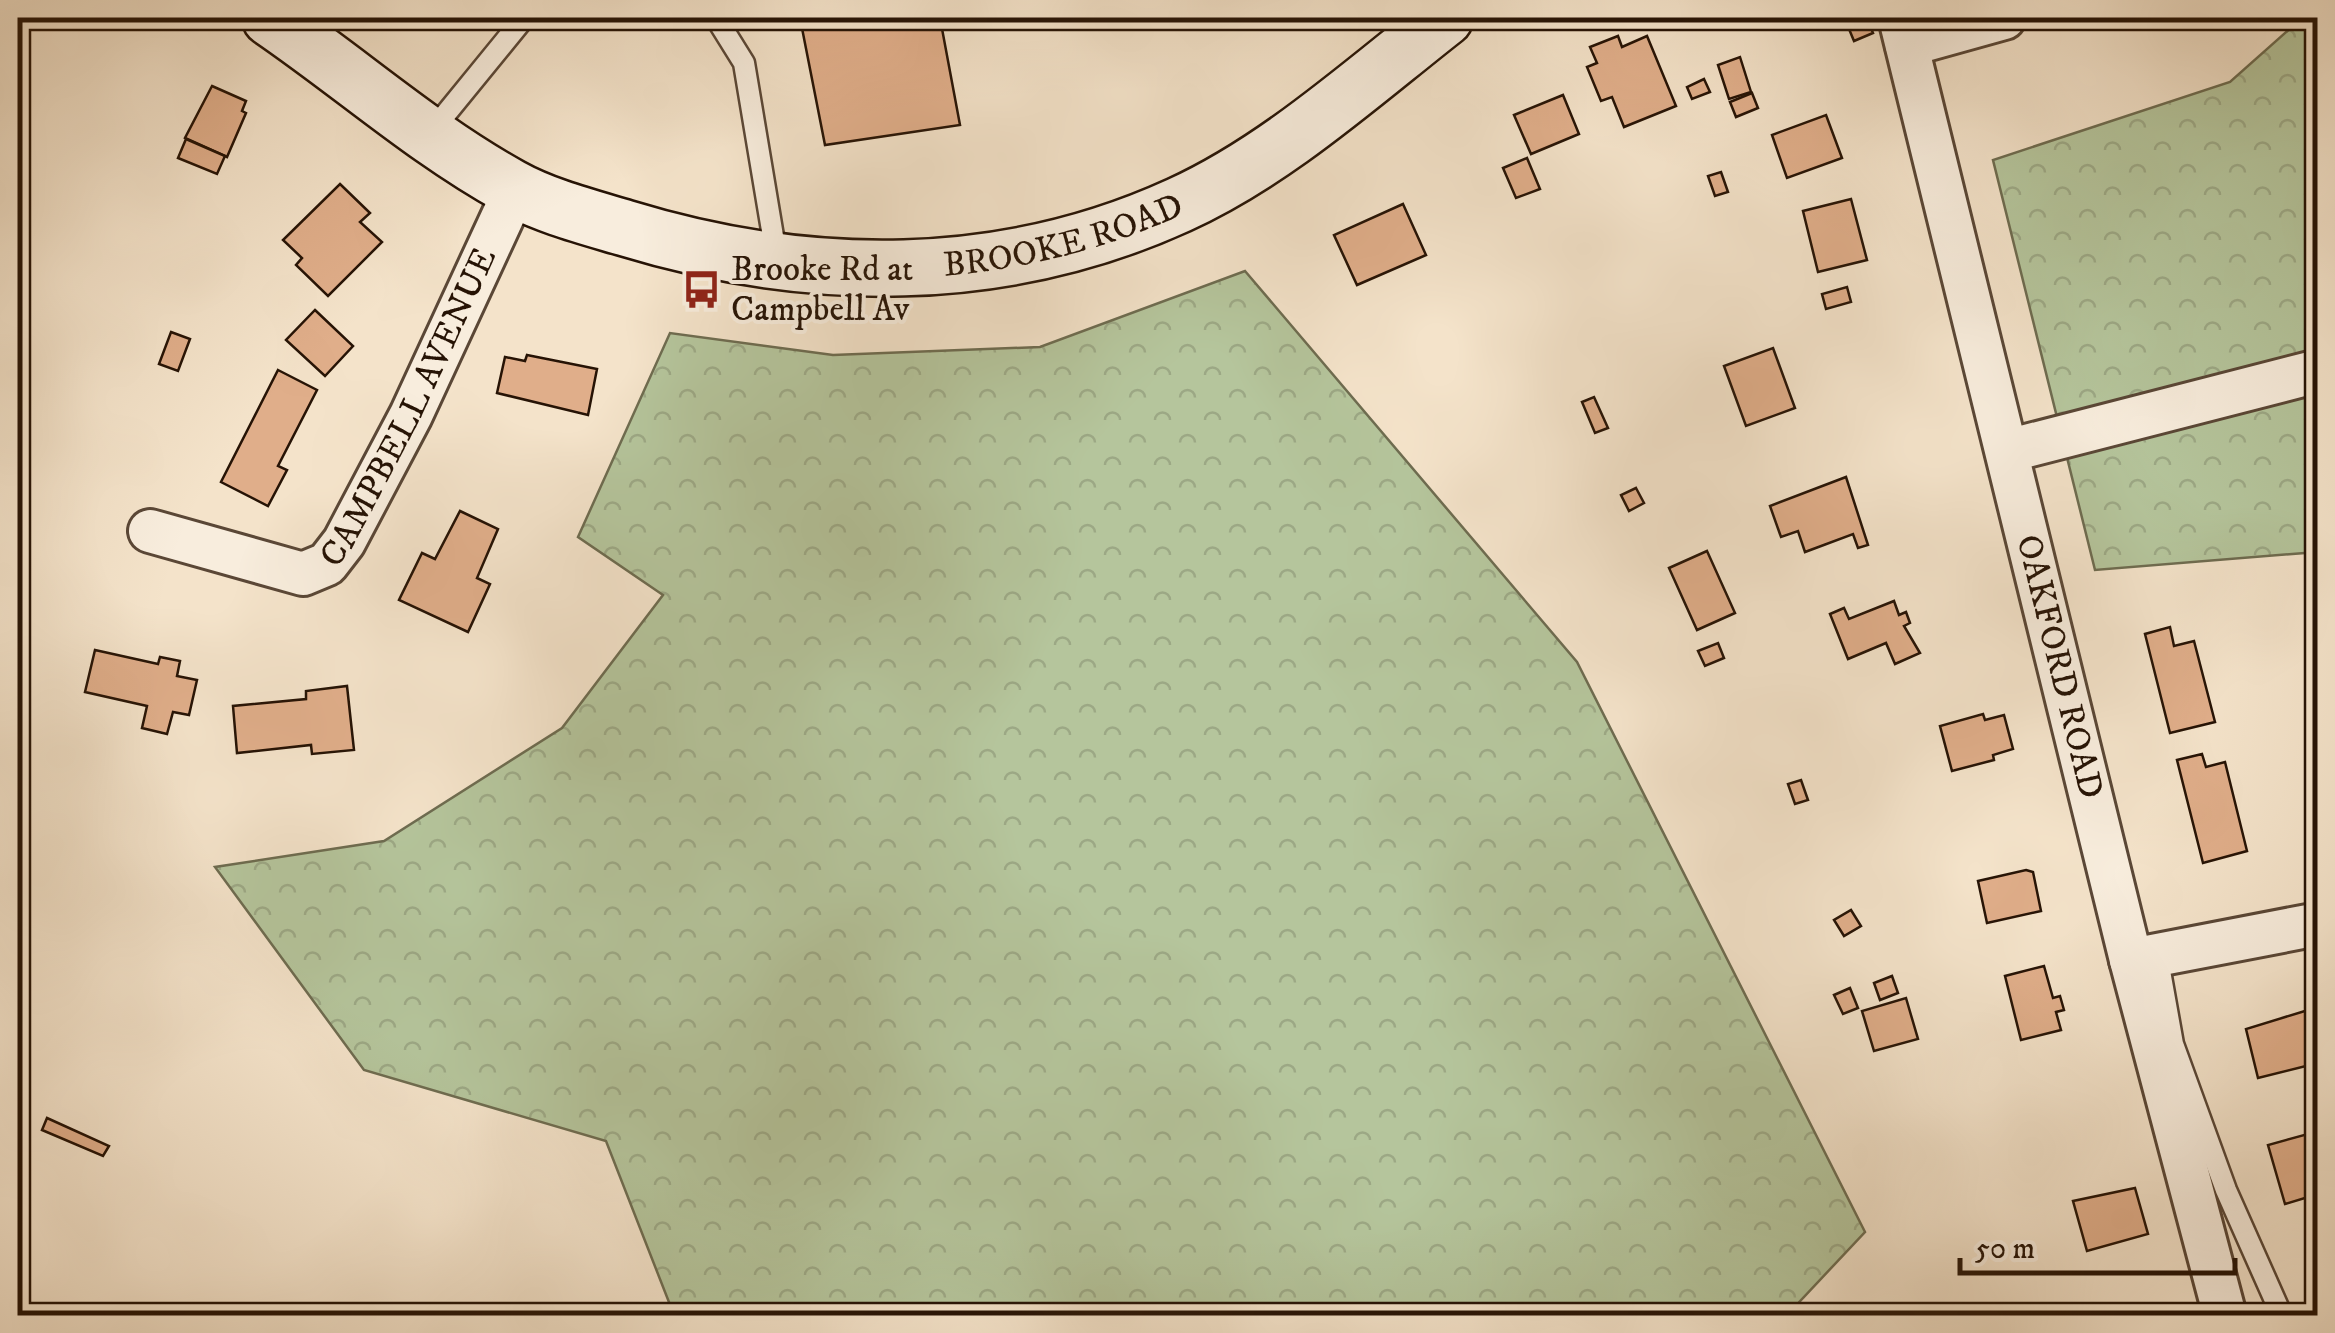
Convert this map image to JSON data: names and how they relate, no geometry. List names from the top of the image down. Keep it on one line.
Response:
{"streets":{"street":["BROOKE ROAD","CAMPBELL AVENUE","OAKFORD ROAD"]},"crossings":[["BROOKE ROAD","CAMPBELL AVENUE"]],"places":{"bus stop":["Brooke Rd at Campbell Av"]},"scale_bar":"50 m"}
